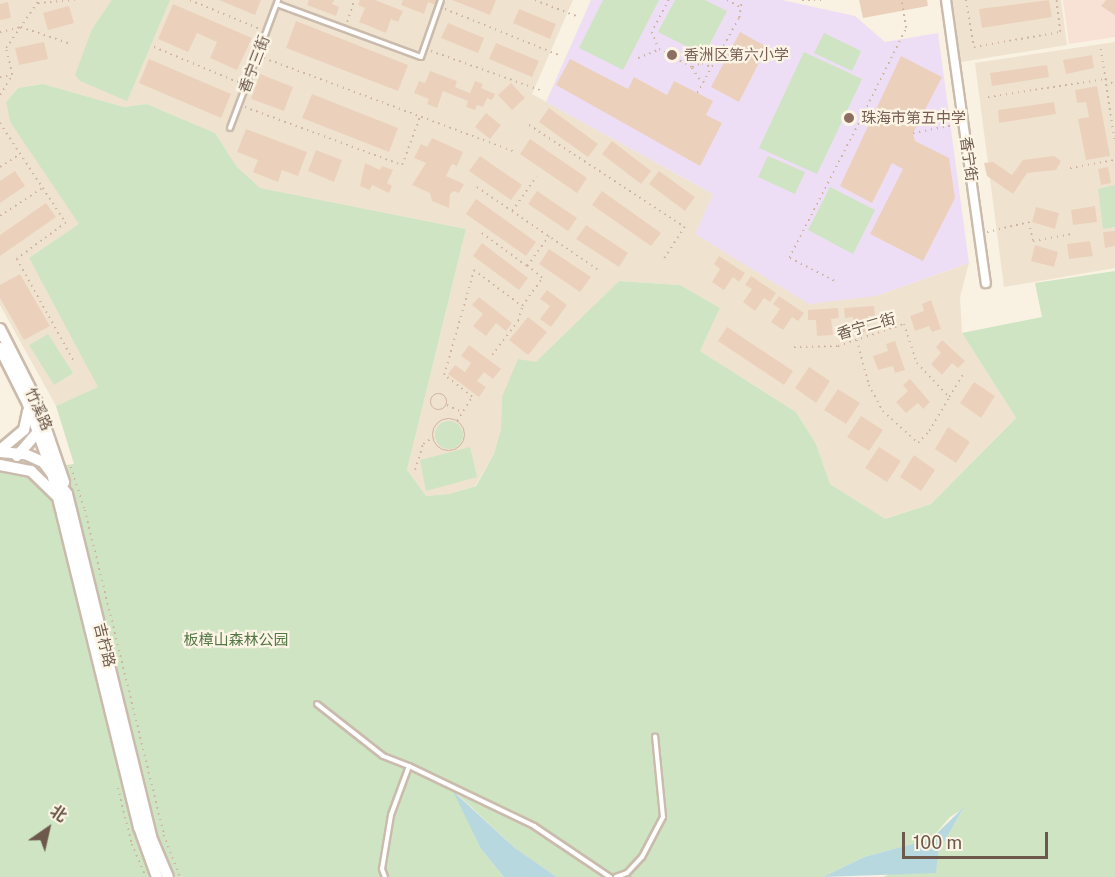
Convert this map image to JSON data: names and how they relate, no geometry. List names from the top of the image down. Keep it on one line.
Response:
{"streets":{"main road":["竹溪路","吉柠路"],"street":["香宁街"],"lane":["香宁三街"],"path":["香宁二街"]},"crossings":[["竹溪路","吉柠路"]],"parks":["板樟山森林公园"],"places":["香洲区第六小学","珠海市第五中学"],"scale_bar":"100 m","north":"top right"}
